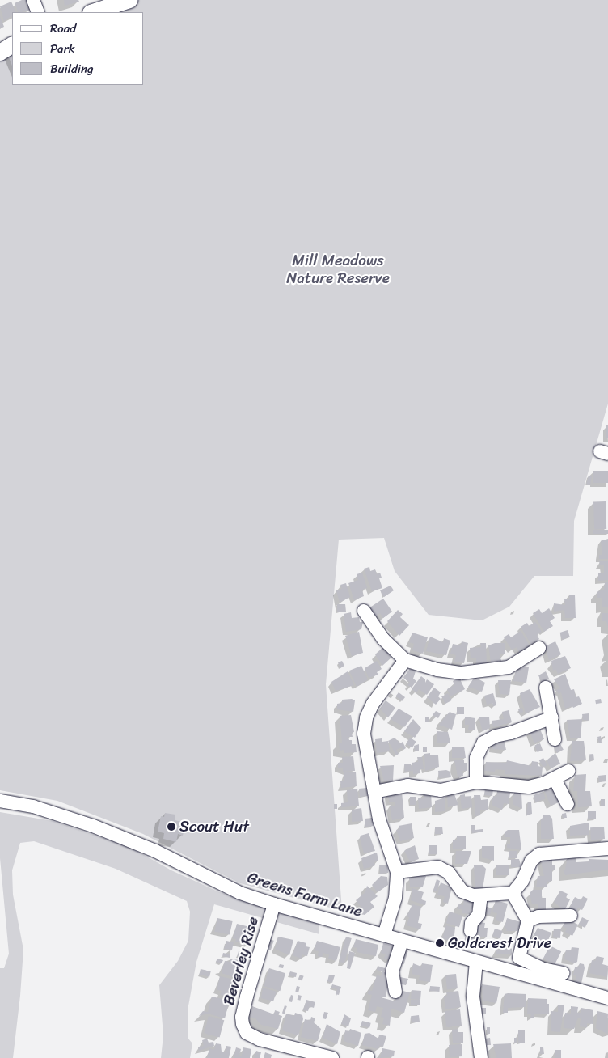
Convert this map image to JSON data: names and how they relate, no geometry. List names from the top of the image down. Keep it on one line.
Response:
{"streets":{"street":["Greens Farm Lane","Beverley Rise"]},"crossings":[["Greens Farm Lane","Beverley Rise"]],"parks":["Mill Meadows Nature Reserve"],"places":["Scout Hut","Goldcrest Drive"],"legend":["Road","Park","Building"]}
